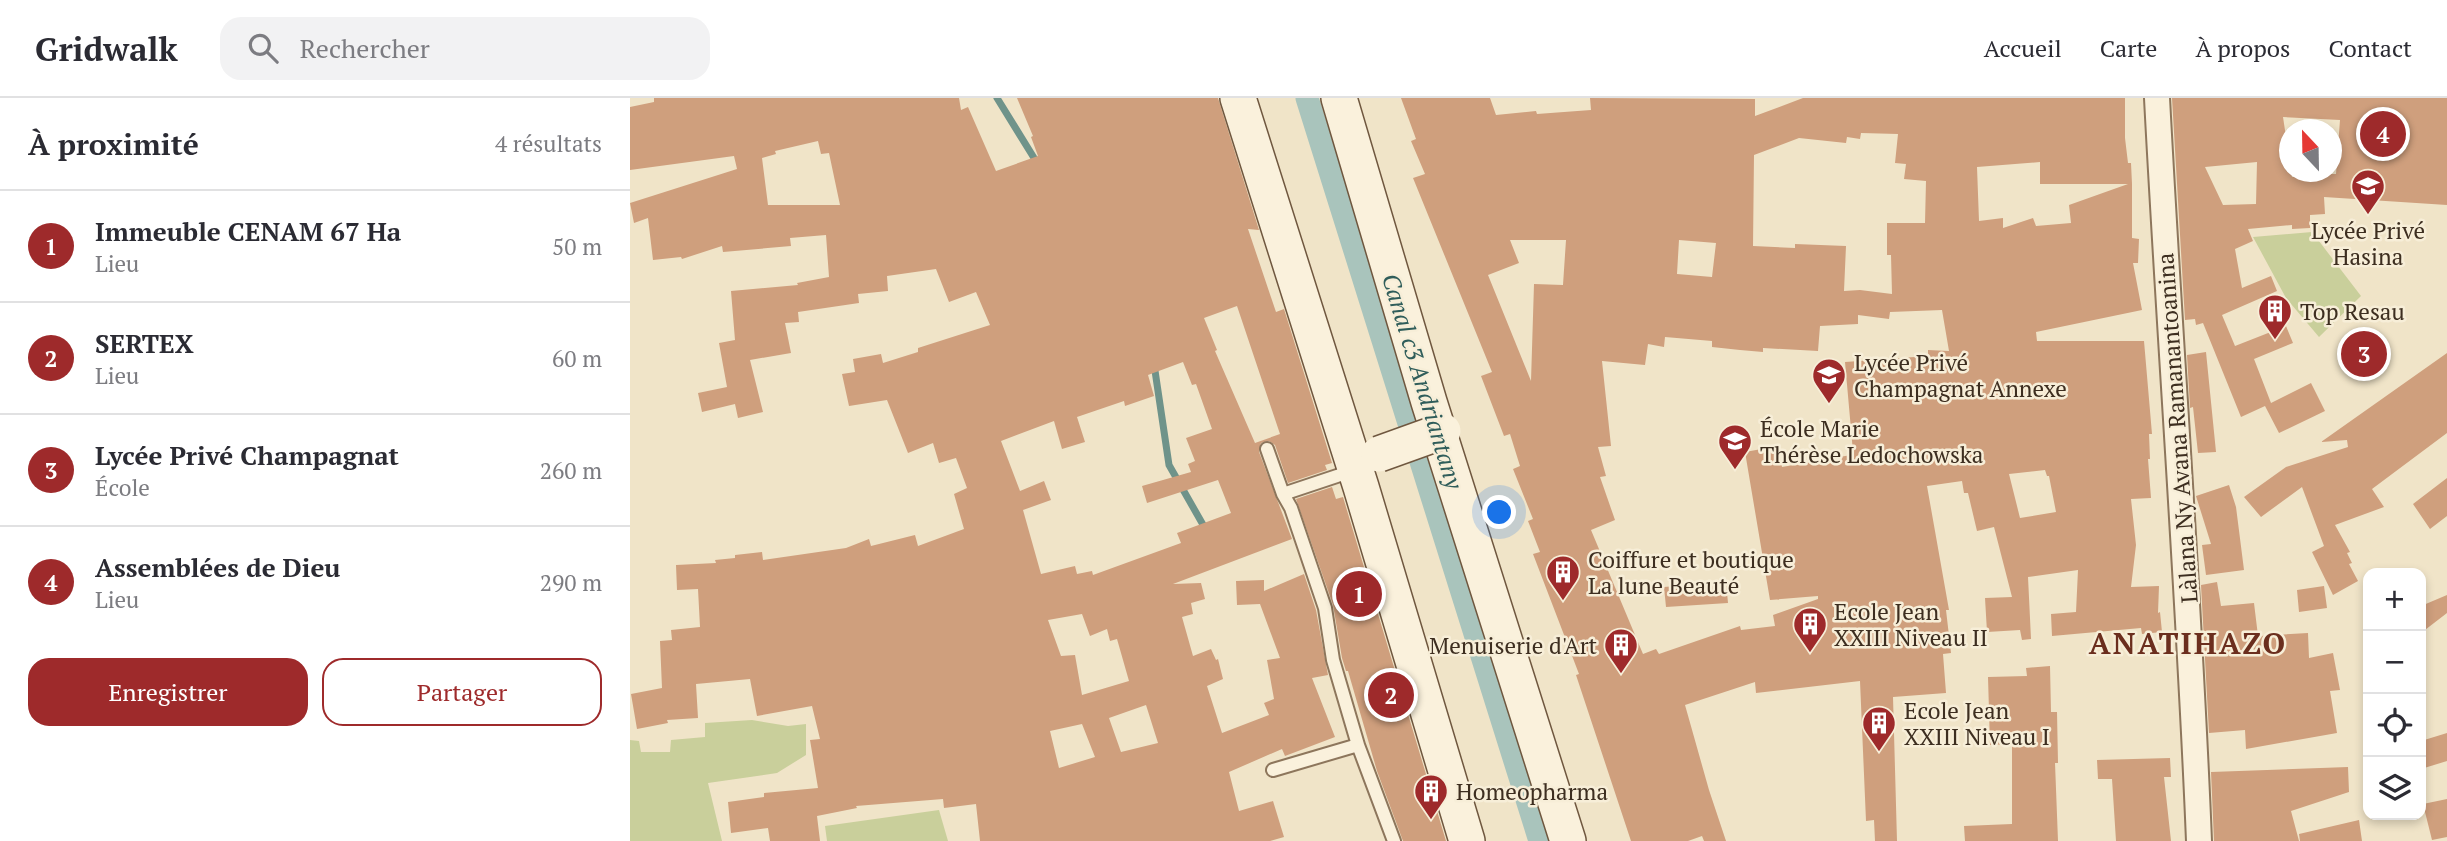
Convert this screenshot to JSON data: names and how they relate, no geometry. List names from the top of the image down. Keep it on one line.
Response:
{"streets":{"street":["Làlana Ny Avana Ramanantoanina"]},"districts":["ANATIHAZO"],"water":["Canal c3 Andriantany"],"places":{"school or university":["Lycée Privé Hasina","Lycée Privé Champagnat Annexe","École Marie Thérèse Ledochowska"],"building":["Top Resau","Coiffure et boutique La lune Beauté","Ecole Jean XXIII Niveau II","Menuiserie d'Art","Ecole Jean XXIII Niveau I","Homeopharma"]},"north":"top","page":{"header":"Gridwalk","search":"Rechercher","nav":["Accueil","Carte","À propos","Contact"],"heading":["À proximité","4 résultats"],"pins":["4","3","1","2"],"list":[{"mark":"1","name":"Immeuble CENAM 67 Ha","note":"Lieu","value":"50 m"},{"mark":"2","name":"SERTEX","note":"Lieu","value":"60 m"},{"mark":"3","name":"Lycée Privé Champagnat","note":"École","value":"260 m"},{"mark":"4","name":"Assemblées de Dieu","note":"Lieu","value":"290 m"}],"map_buttons":["+","−"],"buttons":["Enregistrer","Partager"]}}
